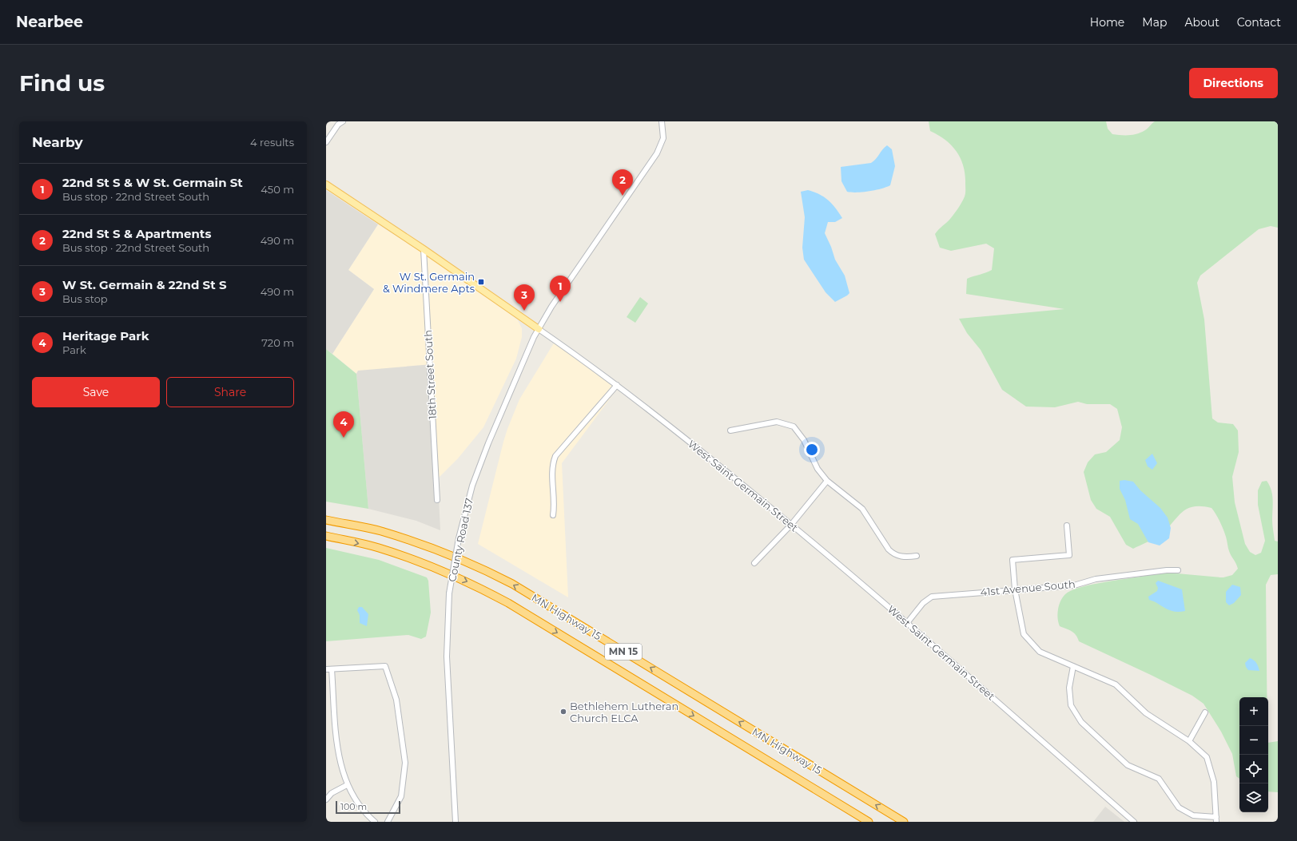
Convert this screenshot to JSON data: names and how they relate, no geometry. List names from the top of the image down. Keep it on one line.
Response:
{"streets":{"highway":["MN Highway 15","MN 15"],"main road":["West Saint Germain Street"],"street":["18th Street South","County Road 137","41st Avenue South"]},"crossings":[["18th Street South","West Saint Germain Street"],["West Saint Germain Street","County Road 137"],["West Saint Germain Street","41st Avenue South"]],"places":{"transit":["W St. Germain & Windmere Apts"],"other":["Bethlehem Lutheran Church ELCA"]},"scale_bar":"100 m","page":{"header":"Nearbee","nav":["Home","Map","About","Contact"],"buttons":["Directions",["Save","Share"]],"title":"Find us","heading":["Nearby","4 results"],"list":[{"mark":"1","name":"22nd St S & W St. Germain St","note":"Bus stop · 22nd Street South","value":"450 m"},{"mark":"2","name":"22nd St S & Apartments","note":"Bus stop · 22nd Street South","value":"490 m"},{"mark":"3","name":"W St. Germain & 22nd St S","note":"Bus stop","value":"490 m"},{"mark":"4","name":"Heritage Park","note":"Park","value":"720 m"}],"pins":["2","1","3","4"],"map_buttons":["+","−"],"scale":"100 m"}}
